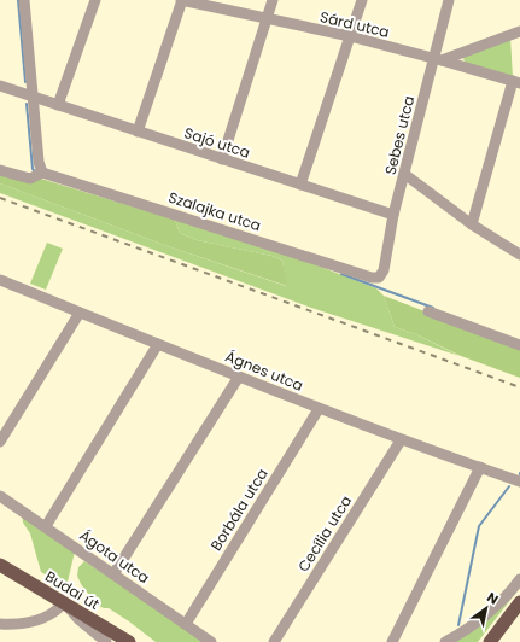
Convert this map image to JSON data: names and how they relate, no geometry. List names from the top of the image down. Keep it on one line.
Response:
{"streets":{"main road":["Budai út"],"street":["Sárd utca","Sebes utca","Sajó utca","Szalajka utca","Ágnes utca","Borbála utca","Cecília utca","Ágota utca"]},"crossings":[["Sárd utca","Sebes utca"],["Sebes utca","Sajó utca"],["Sebes utca","Szalajka utca"],["Ágnes utca","Borbála utca"],["Ágnes utca","Cecília utca"],["Borbála utca","Ágota utca"]],"north":"top right"}
